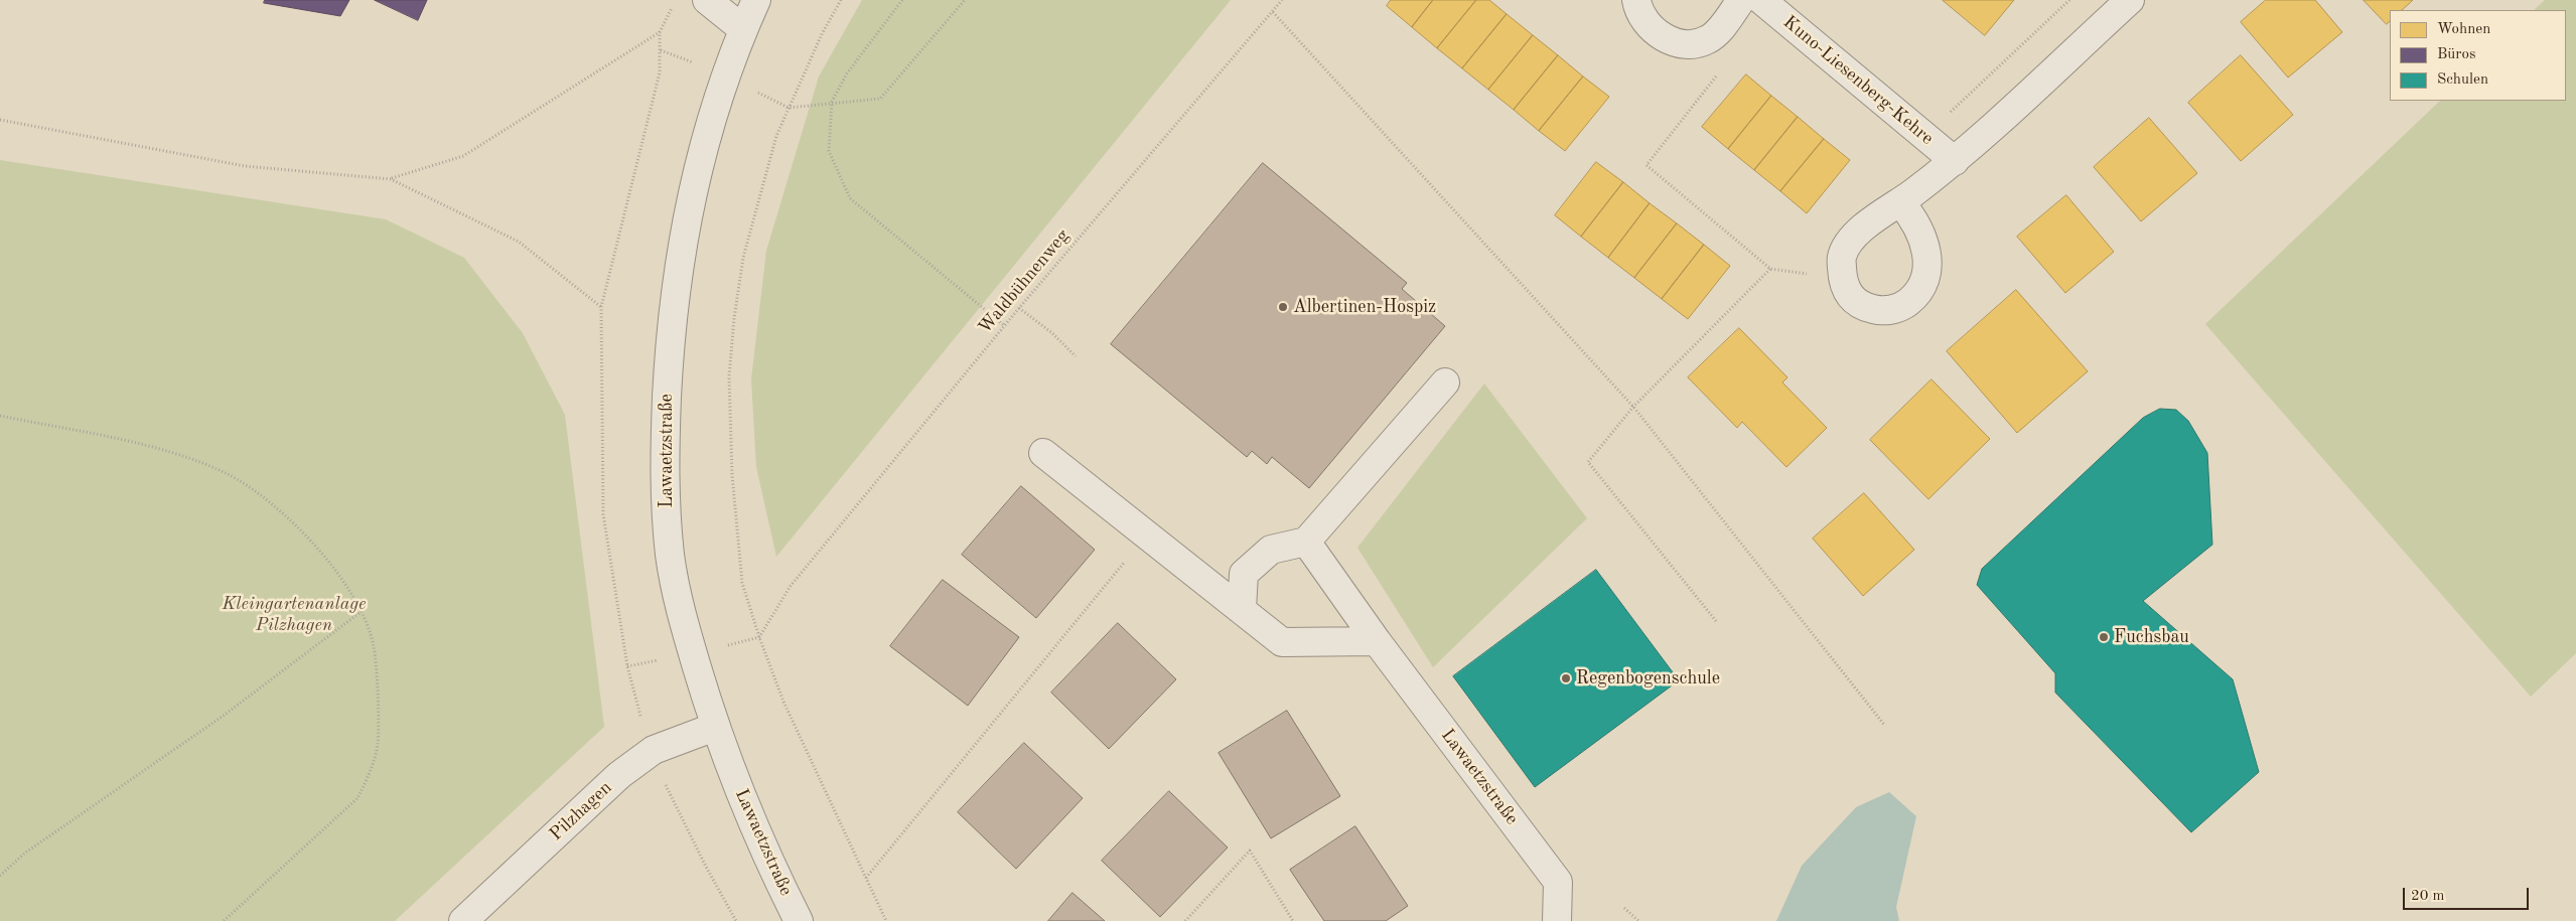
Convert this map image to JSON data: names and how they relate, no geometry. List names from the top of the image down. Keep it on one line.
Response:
{"streets":{"street":["Kuno-Liesenberg-Kehre","Lawaetzstraße","Pilzhagen"],"path":["Waldbühnenweg"]},"crossings":[["Lawaetzstraße","Pilzhagen"]],"parks":["Kleingartenanlage Pilzhagen"],"places":["Albertinen-Hospiz","Fuchsbau","Regenbogenschule"],"legend":["Wohnen","Büros","Schulen"],"scale_bar":"20 m"}
